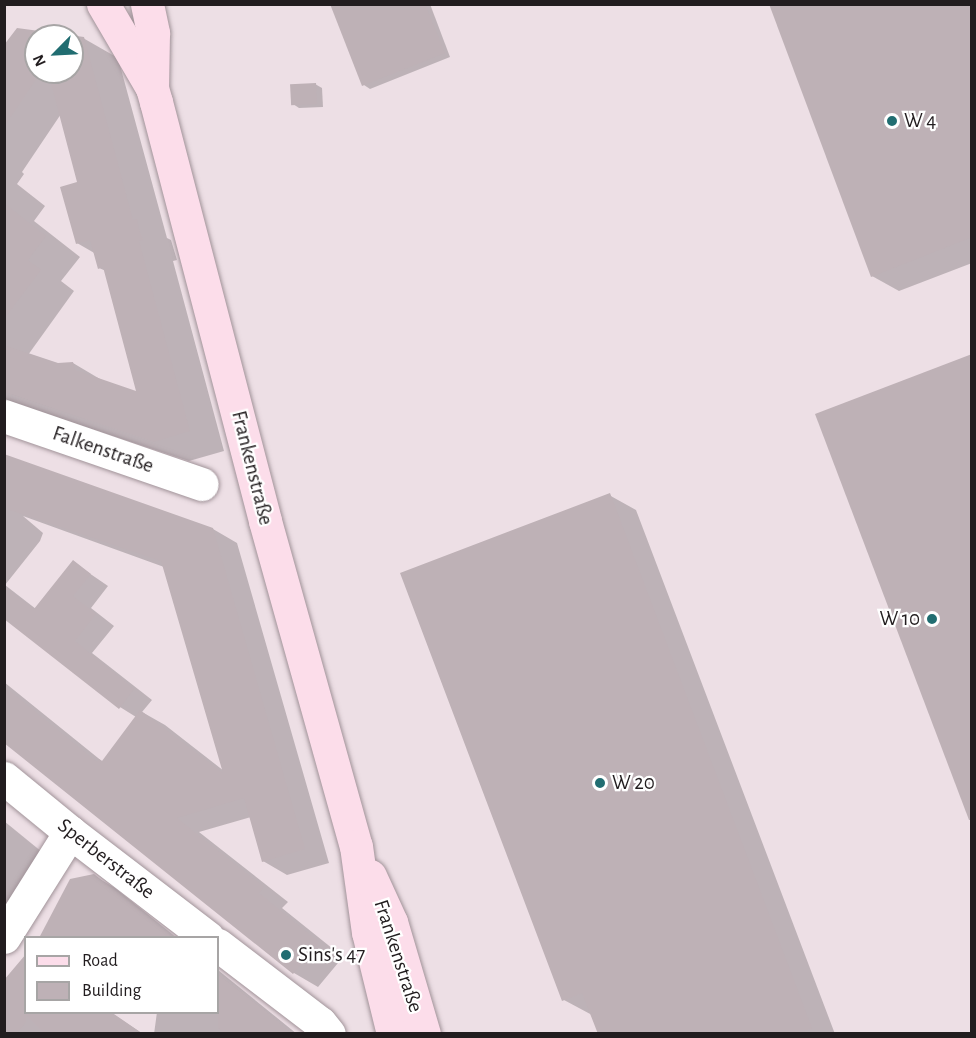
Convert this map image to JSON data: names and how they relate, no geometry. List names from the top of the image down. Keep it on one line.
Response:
{"streets":{"main road":["Frankenstraße"],"street":["Falkenstraße","Sperberstraße"]},"places":["W 4","W 10","W 20","Sins's 47"],"legend":["Road","Building"],"north":"bottom left"}
